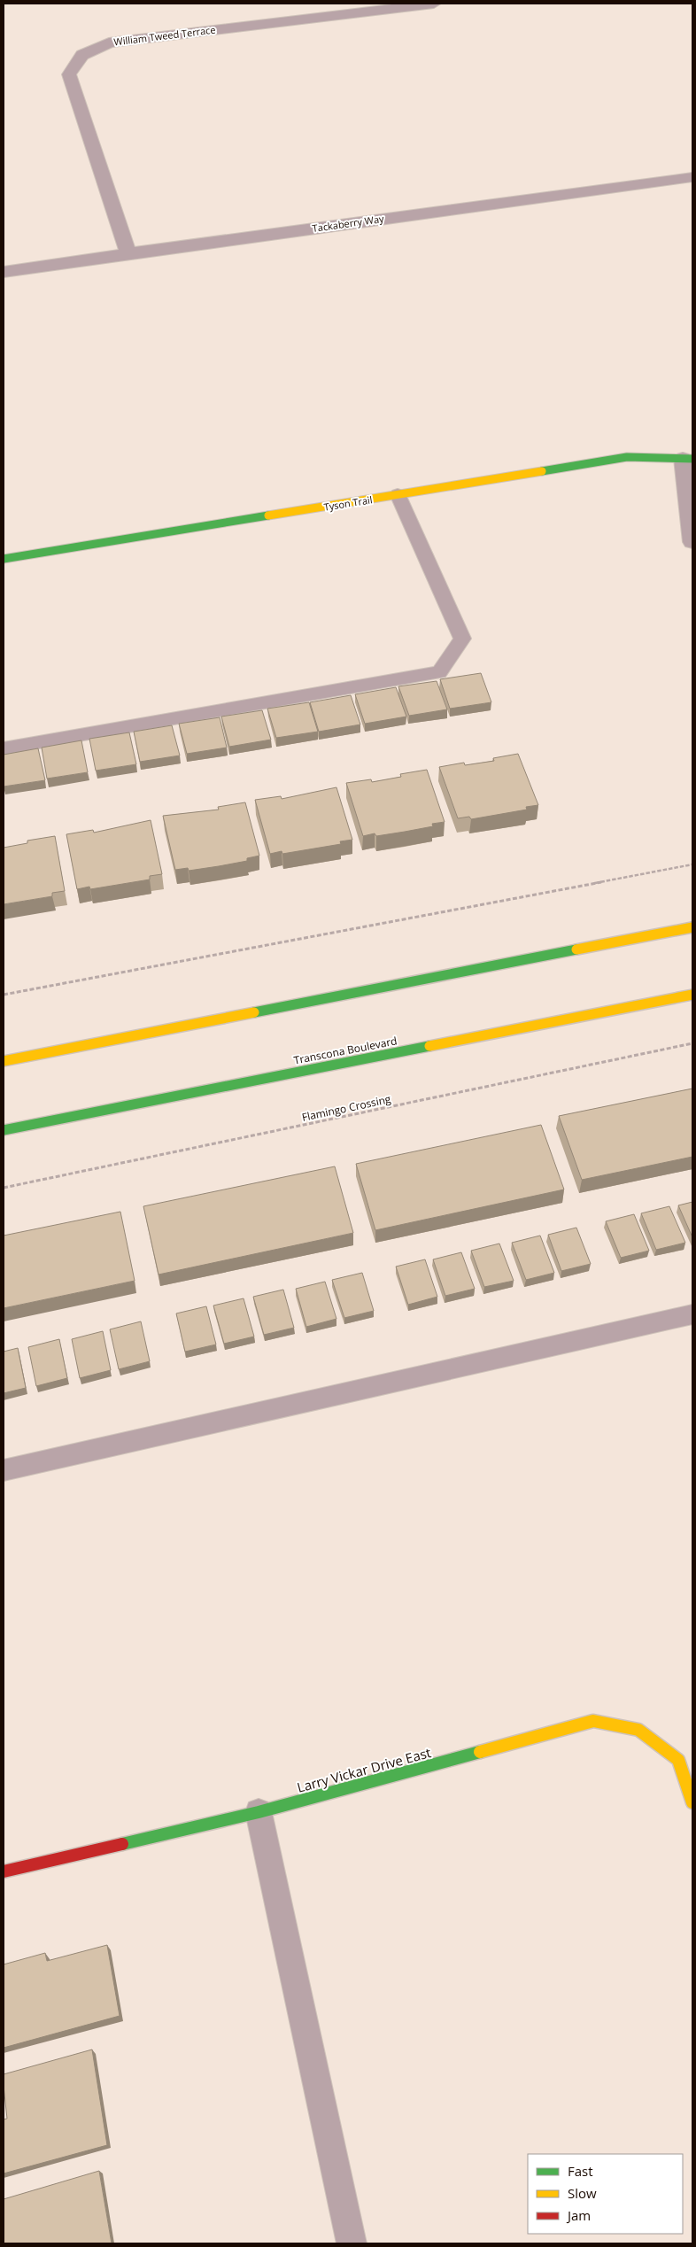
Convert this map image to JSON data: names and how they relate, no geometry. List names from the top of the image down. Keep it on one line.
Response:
{"streets":{"street":["William Tweed Terrace","Tackaberry Way","Tyson Trail","Transcona Boulevard","Larry Vickar Drive East"],"path":["Flamingo Crossing"]},"crossings":[["William Tweed Terrace","Tackaberry Way"]],"legend":["Fast","Slow","Jam"]}
